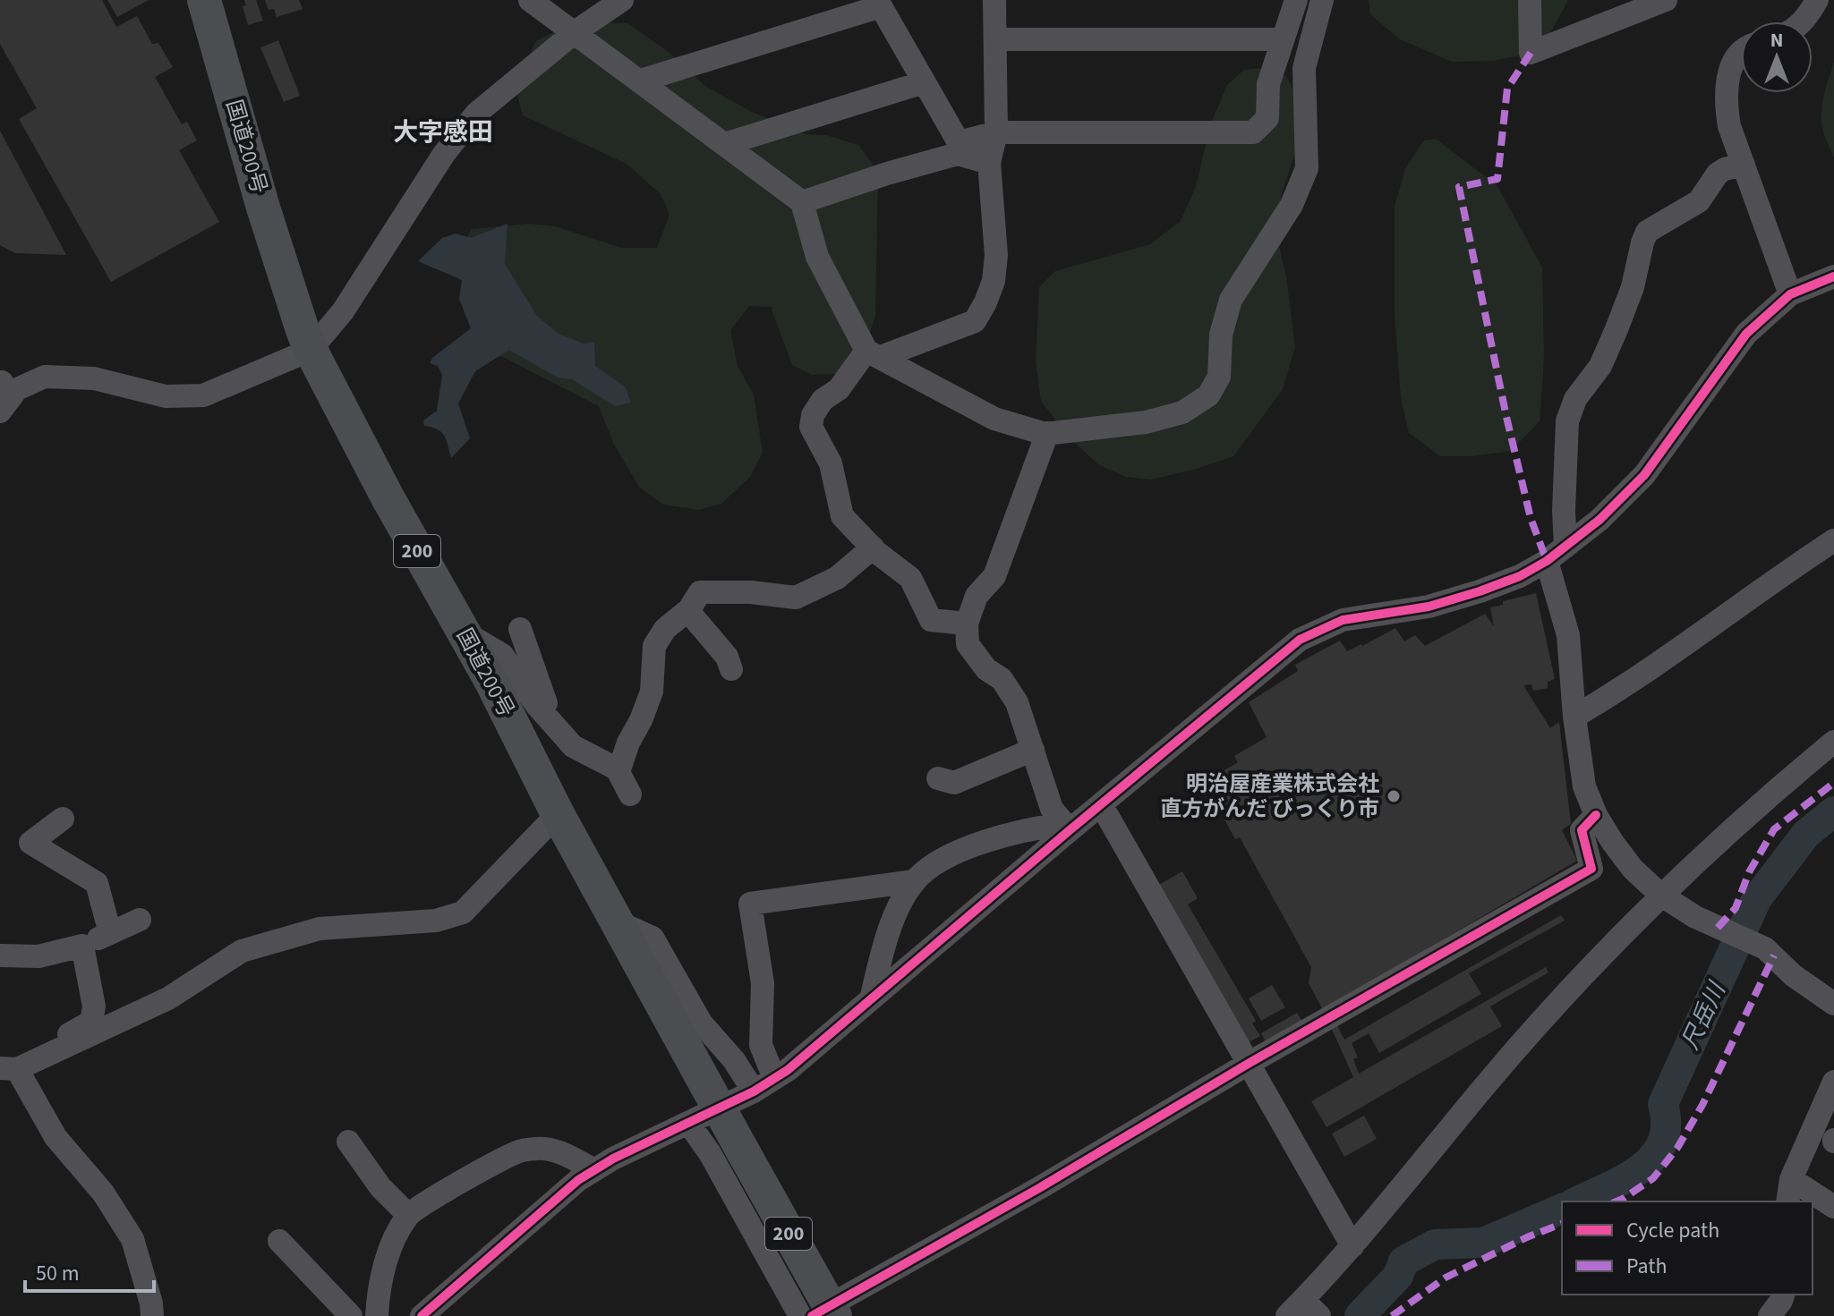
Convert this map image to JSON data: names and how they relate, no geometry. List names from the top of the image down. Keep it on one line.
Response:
{"streets":{"highway":["国道200号","200"]},"districts":["大字感田"],"water":["尺岳川"],"places":["明治屋産業株式会社 直方がんだ びっくり市"],"legend":["Cycle path","Path"],"scale_bar":"50 m","north":"top"}
